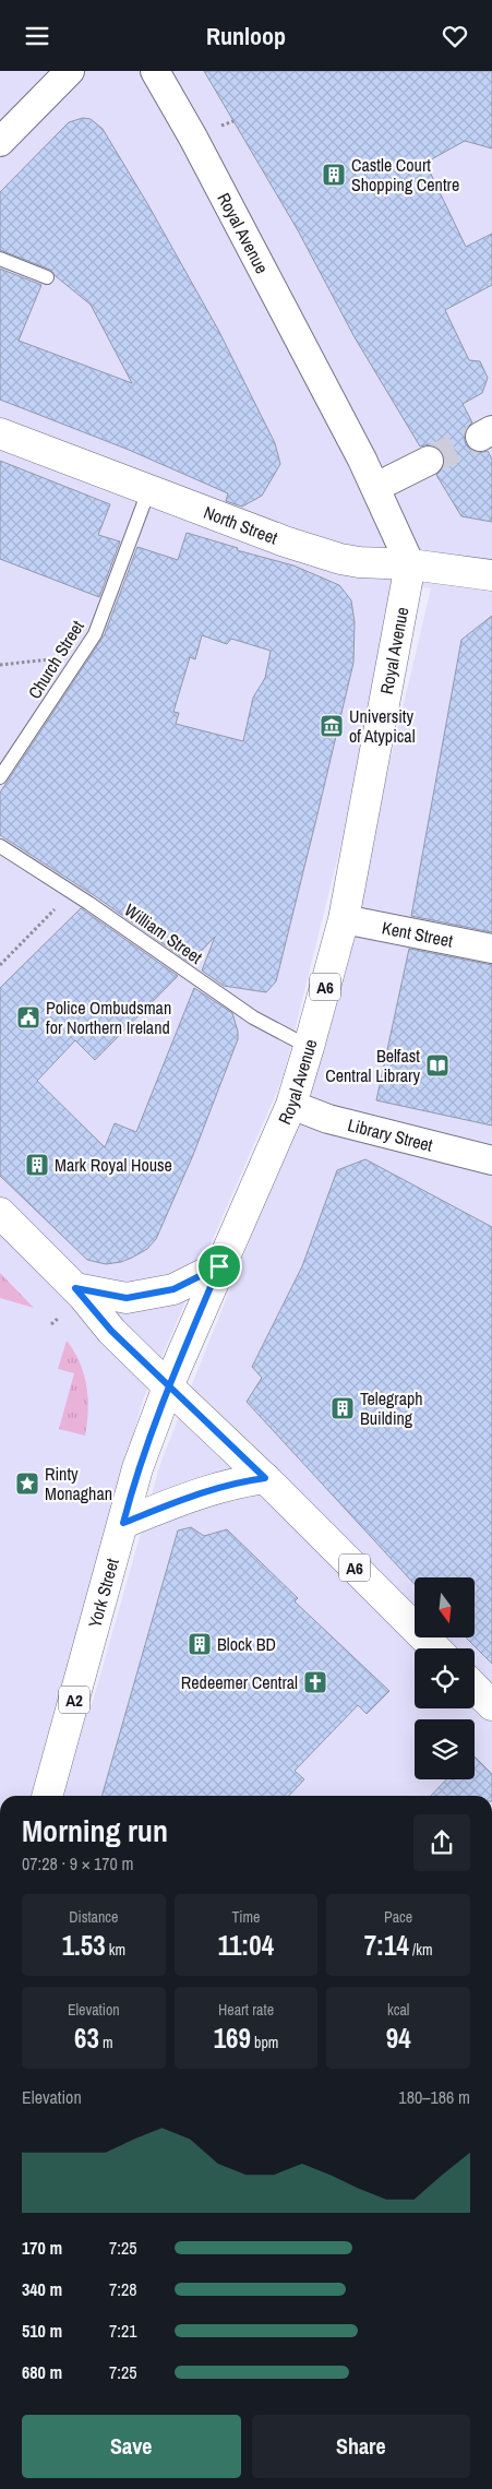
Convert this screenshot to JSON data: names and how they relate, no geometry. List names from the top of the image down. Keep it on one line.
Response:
{"streets":{"main road":["Royal Avenue","North Street","A6","York Street","A2"],"street":["Kent Street","Library Street"],"lane":["Church Street","William Street"]},"crossings":[["Royal Avenue","North Street"],["Royal Avenue","William Street"],["Royal Avenue","Kent Street"],["Royal Avenue","A6"],["Royal Avenue","Library Street"],["Royal Avenue","York Street"],["North Street","Church Street"],["A6","York Street"]],"places":{"building":["Castle Court Shopping Centre","Mark Royal House","Telegraph Building","Block BD"],"museum":["University of Atypical"],"public building":["Police Ombudsman for Northern Ireland"],"library":["Belfast Central Library"],"place":["Rinty Monaghan"],"church":["Redeemer Central"]},"north":"bottom","page":{"header":"Runloop","heading":["Morning run","07:28 · 9 × 170 m"],"stats":[["Distance","1.53 km"],["Time","11:04"],["Pace","7:14 /km"],["Elevation","63 m"],["Heart rate","169 bpm"],["kcal","94"]],"chart":["Elevation","180–186 m"],"list":[{"name":"170 m","note":"7:25"},{"name":"340 m","note":"7:28"},{"name":"510 m","note":"7:21"},{"name":"680 m","note":"7:25"}],"buttons":["Save","Share"]}}
